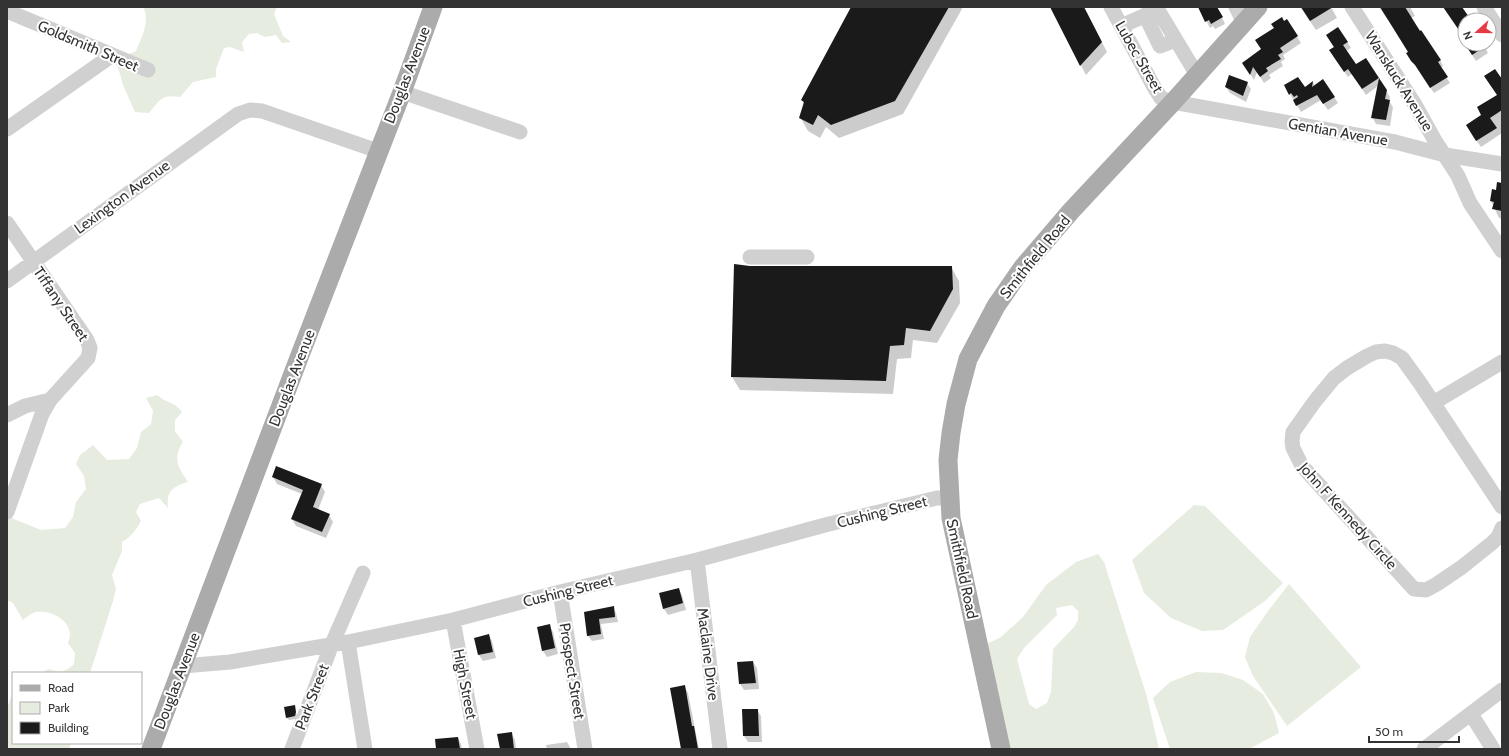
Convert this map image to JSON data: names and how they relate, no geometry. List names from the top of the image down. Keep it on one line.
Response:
{"streets":{"main road":["Douglas Avenue","Smithfield Road"],"street":["Goldsmith Street","Lubec Street","Wanskuck Avenue","Gentian Avenue","Lexington Avenue","Tiffany Street","Cushing Street","John F Kennedy Circle","Maclaine Drive","Prospect Street","High Street","Park Street"]},"crossings":[["Lubec Street","Gentian Avenue"],["Lubec Street","Smithfield Road"],["Douglas Avenue","Lexington Avenue"],["Douglas Avenue","Cushing Street"],["Wanskuck Avenue","Gentian Avenue"],["Gentian Avenue","Smithfield Road"],["Lexington Avenue","Tiffany Street"],["Smithfield Road","Cushing Street"],["Cushing Street","Maclaine Drive"],["Cushing Street","Prospect Street"],["Cushing Street","High Street"],["Cushing Street","Park Street"]],"legend":["Road","Park","Building"],"scale_bar":"50 m","north":"left"}
